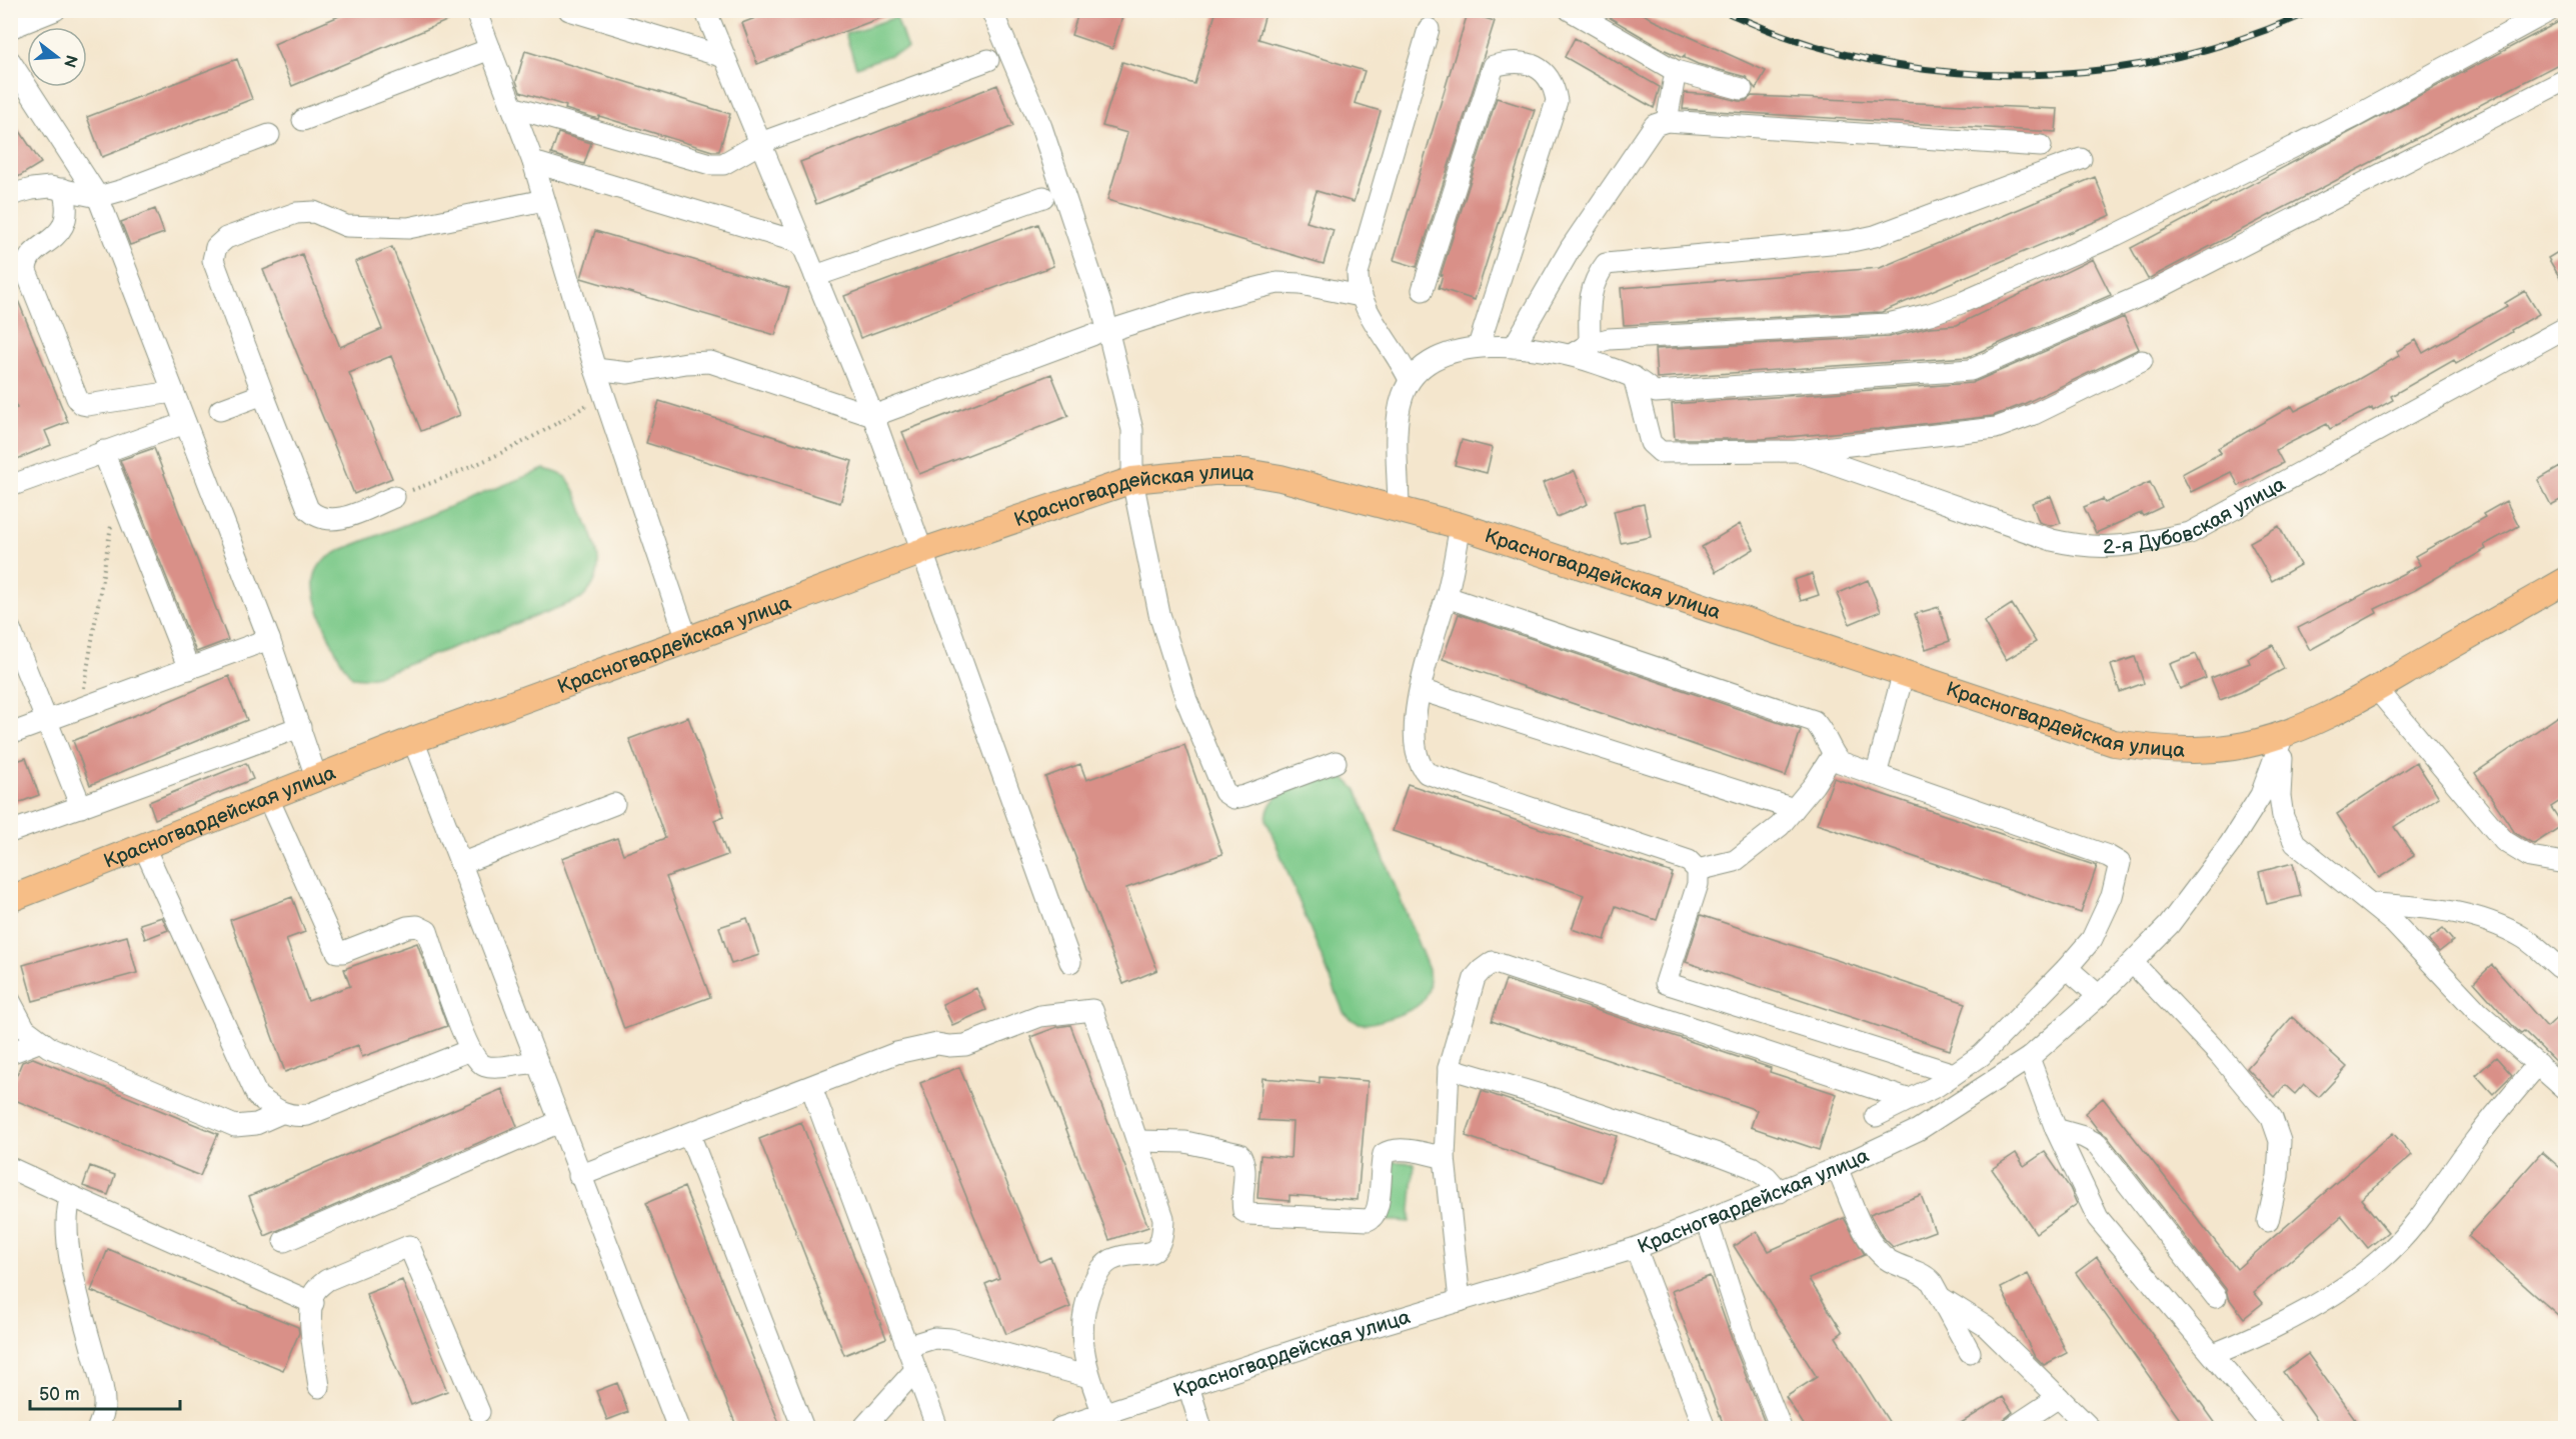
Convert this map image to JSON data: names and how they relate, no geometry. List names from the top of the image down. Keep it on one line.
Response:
{"streets":{"main road":["Красногвардейская улица"],"street":["2-я Дубовская улица"]},"scale_bar":"50 m","north":"right"}
